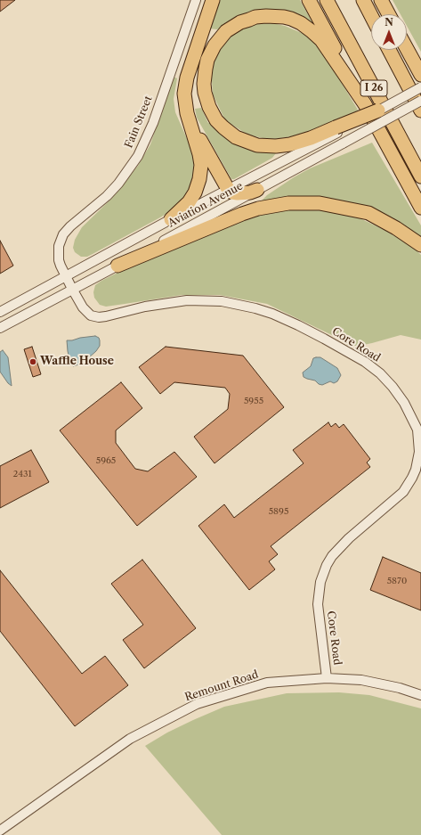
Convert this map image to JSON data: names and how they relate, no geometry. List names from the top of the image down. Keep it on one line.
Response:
{"streets":{"highway":["I 26"],"street":["Fain Street","Aviation Avenue","Core Road","Remount Road"]},"crossings":[["Fain Street","Aviation Avenue"],["Fain Street","Core Road"],["Aviation Avenue","Core Road"],["Core Road","Remount Road"]],"places":["Waffle House"],"house_numbers":["5955","5965","2431","5895","5870"],"north":"top"}
